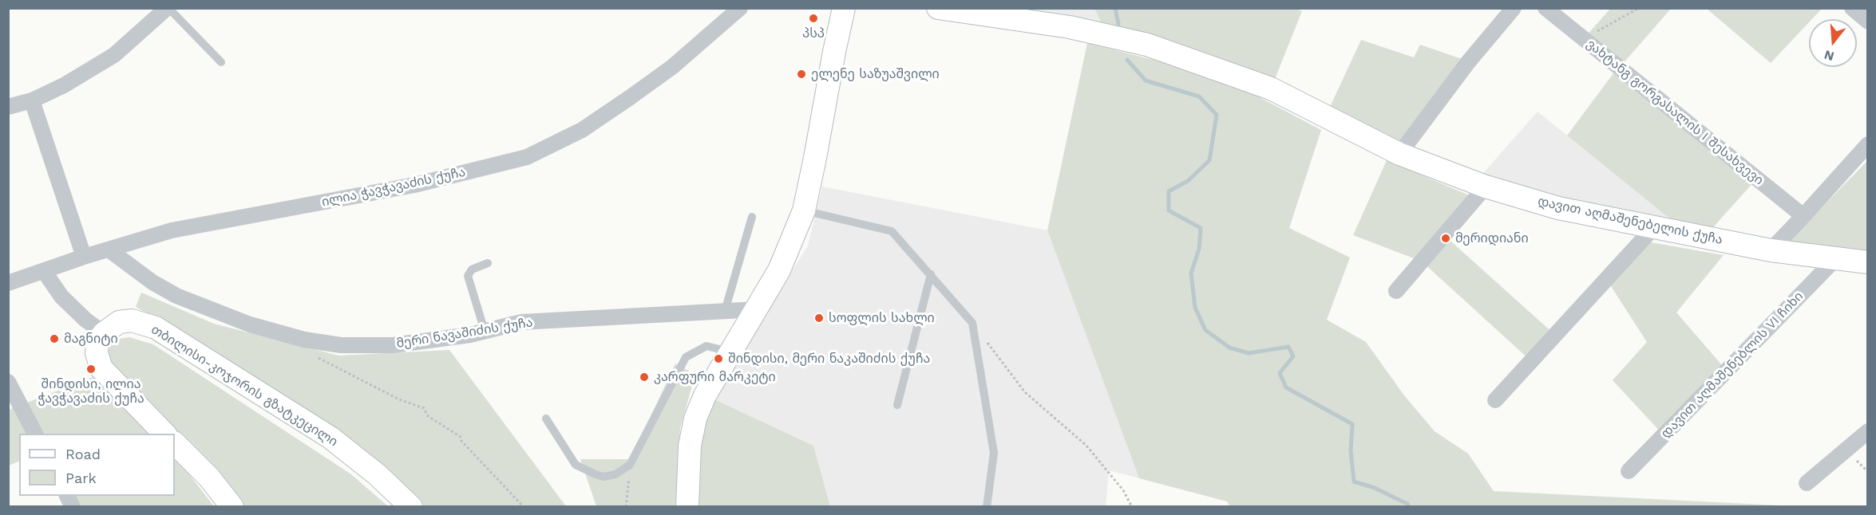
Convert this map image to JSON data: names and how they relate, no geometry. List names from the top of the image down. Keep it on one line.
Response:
{"streets":{"main road":["დავით აღმაშენებელის ქუჩა","თბილისი-კოჯორის გზატკეცილი"],"street":["ვახტანგ გორგასალის I შესახვევი","ილია ჭავჭავაძის ქუჩა","მერი ნავაშიძის ქუჩა","დავით აღმაშენებლის VI ჩიხი"]},"crossings":[["ილია ჭავჭავაძის ქუჩა","მერი ნავაშიძის ქუჩა"],["დავით აღმაშენებელის ქუჩა","დავით აღმაშენებლის VI ჩიხი"]],"places":["პსპ","ელენე საზუაშვილი","მერიდიანი","სოფლის სახლი","მაგნიტი","შინდისი, მერი ნაკაშიძის ქუჩა","შინდისი, ილია ჭავჭავაძის ქუჩა","კარფური მარკეტი"],"legend":["Road","Park"],"north":"bottom"}
